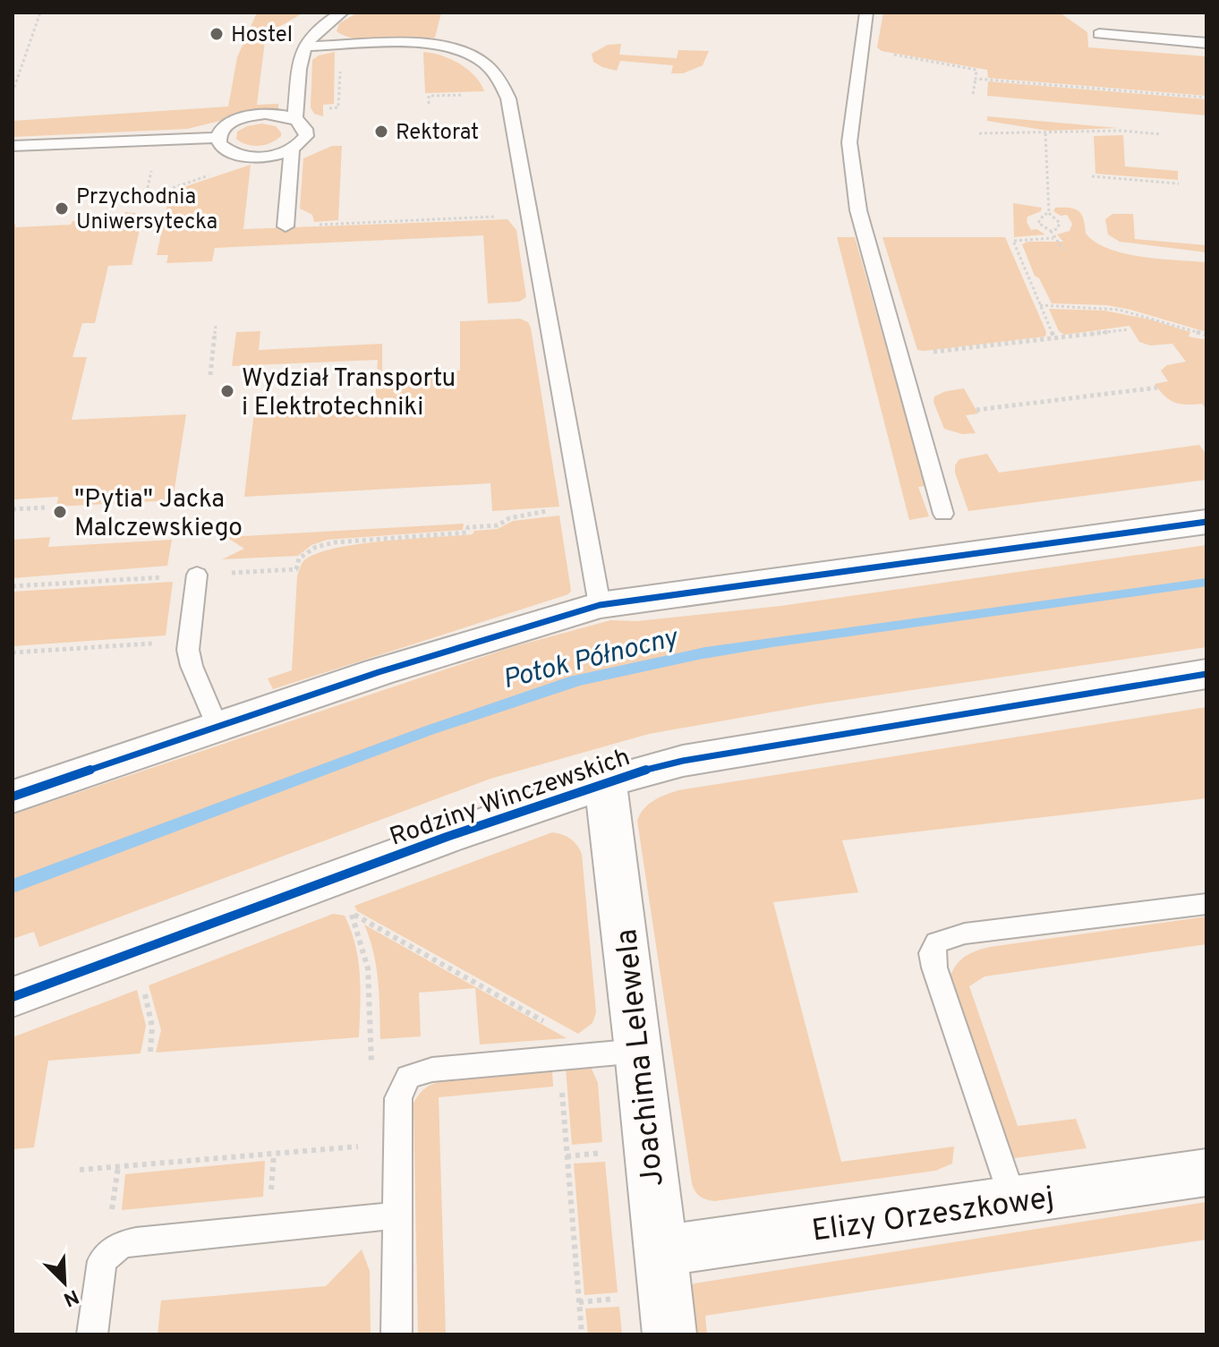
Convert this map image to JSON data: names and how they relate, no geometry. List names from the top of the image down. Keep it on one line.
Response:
{"streets":{"street":["Rodziny Winczewskich","Joachima Lelewela","Elizy Orzeszkowej"]},"crossings":[["Rodziny Winczewskich","Joachima Lelewela"],["Joachima Lelewela","Elizy Orzeszkowej"]],"water":["Potok Północny"],"places":["Hostel","Rektorat","Przychodnia Uniwersytecka","Wydział Transportu i Elektrotechniki","\"Pytia\" Jacka Malczewskiego"],"north":"bottom right"}
